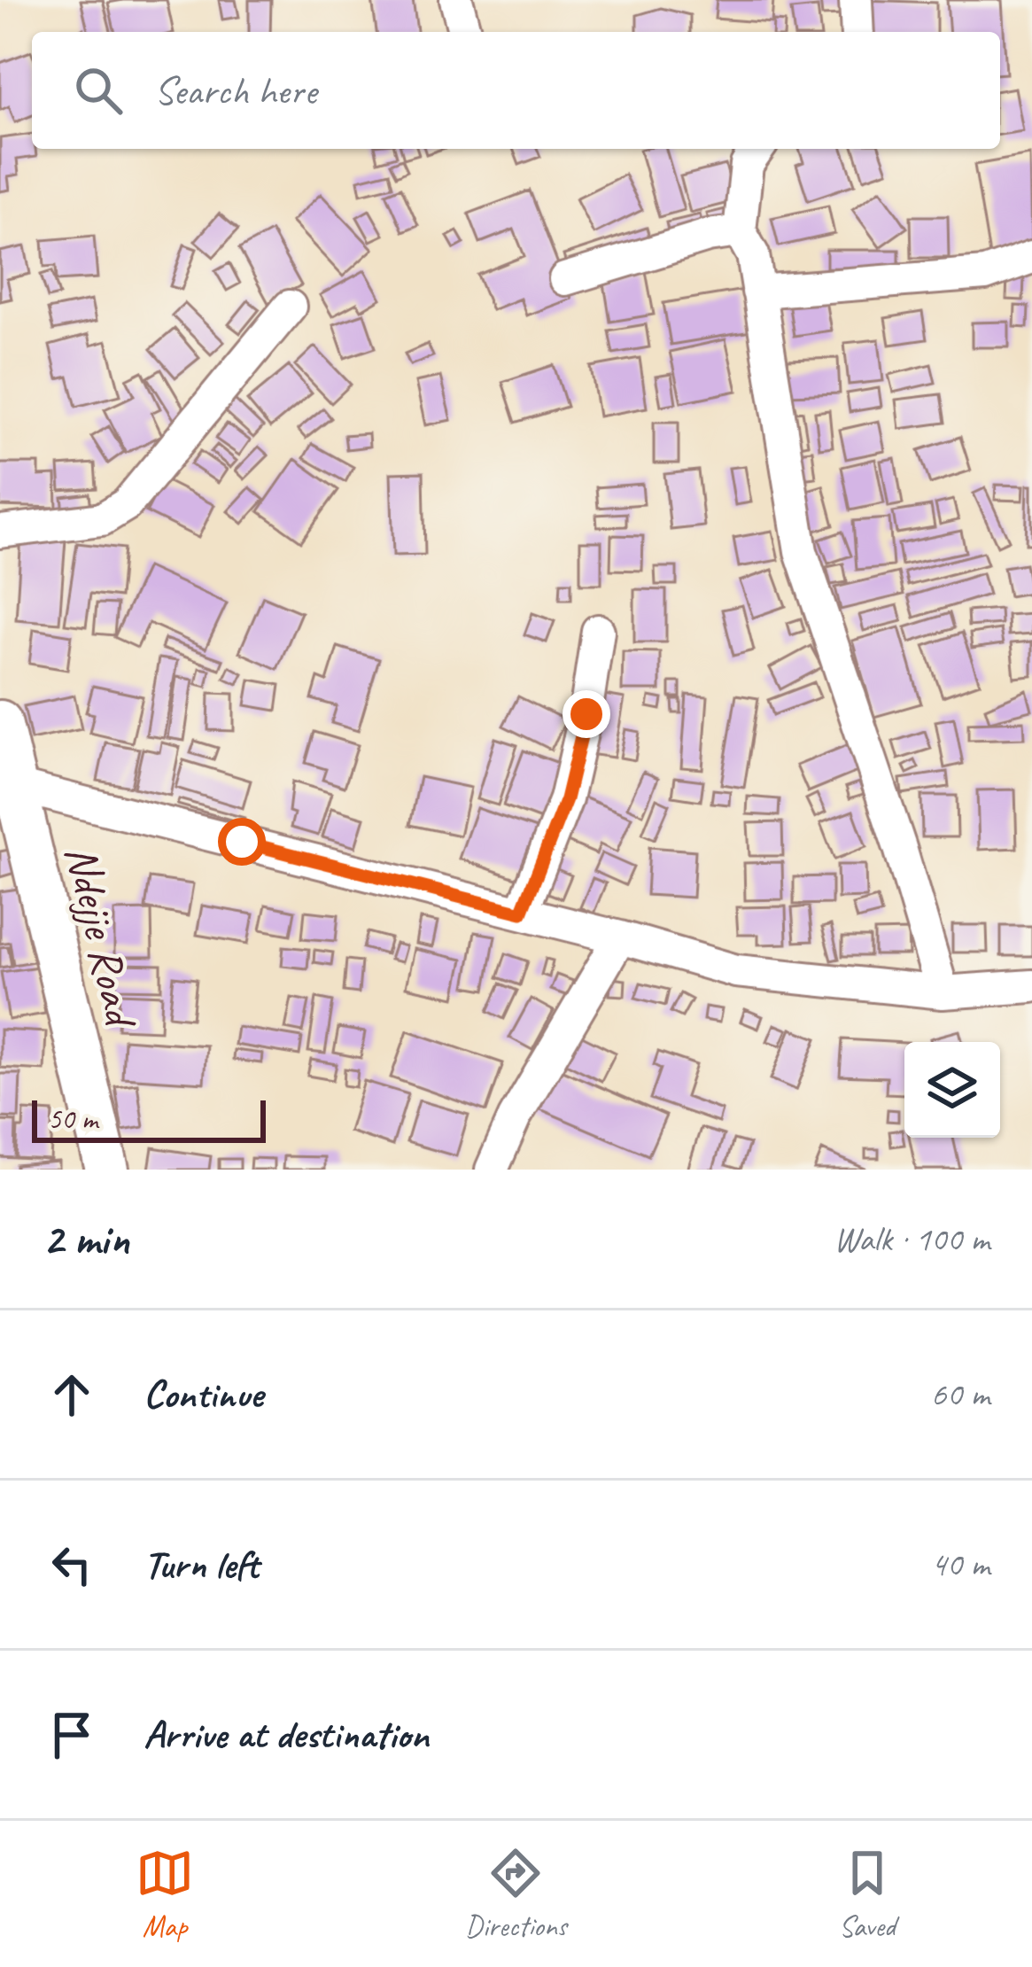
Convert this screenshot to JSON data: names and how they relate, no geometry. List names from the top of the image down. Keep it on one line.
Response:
{"streets":{"street":["Ndejje Road"]},"scale_bar":"50 m","page":{"search":"Search here","scale":"50 m","heading":["2 min","Walk · 100 m"],"list":[["Continue","60 m"],["Turn left","40 m"],"Arrive at destination"],"nav":["Map","Directions","Saved"]}}
